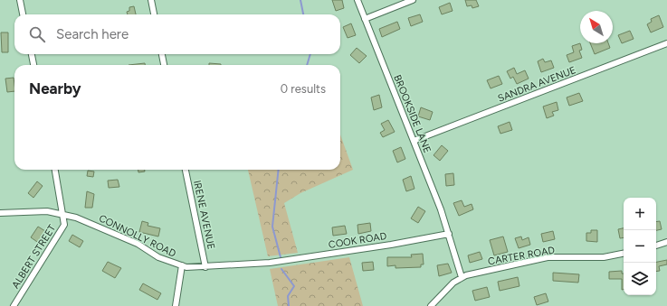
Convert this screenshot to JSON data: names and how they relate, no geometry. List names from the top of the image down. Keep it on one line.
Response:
{"streets":{"street":["SANDRA AVENUE","BROOKSIDE LANE","IRENE AVENUE","CONNOLLY ROAD","COOK ROAD","CARTER ROAD","ALBERT STREET"]},"crossings":[["SANDRA AVENUE","BROOKSIDE LANE"],["BROOKSIDE LANE","COOK ROAD"],["BROOKSIDE LANE","CARTER ROAD"],["IRENE AVENUE","CONNOLLY ROAD"],["CONNOLLY ROAD","COOK ROAD"],["CONNOLLY ROAD","ALBERT STREET"]],"north":"top left","page":{"search":"Search here","heading":["Nearby","0 results"],"map_buttons":["+","−"]}}
